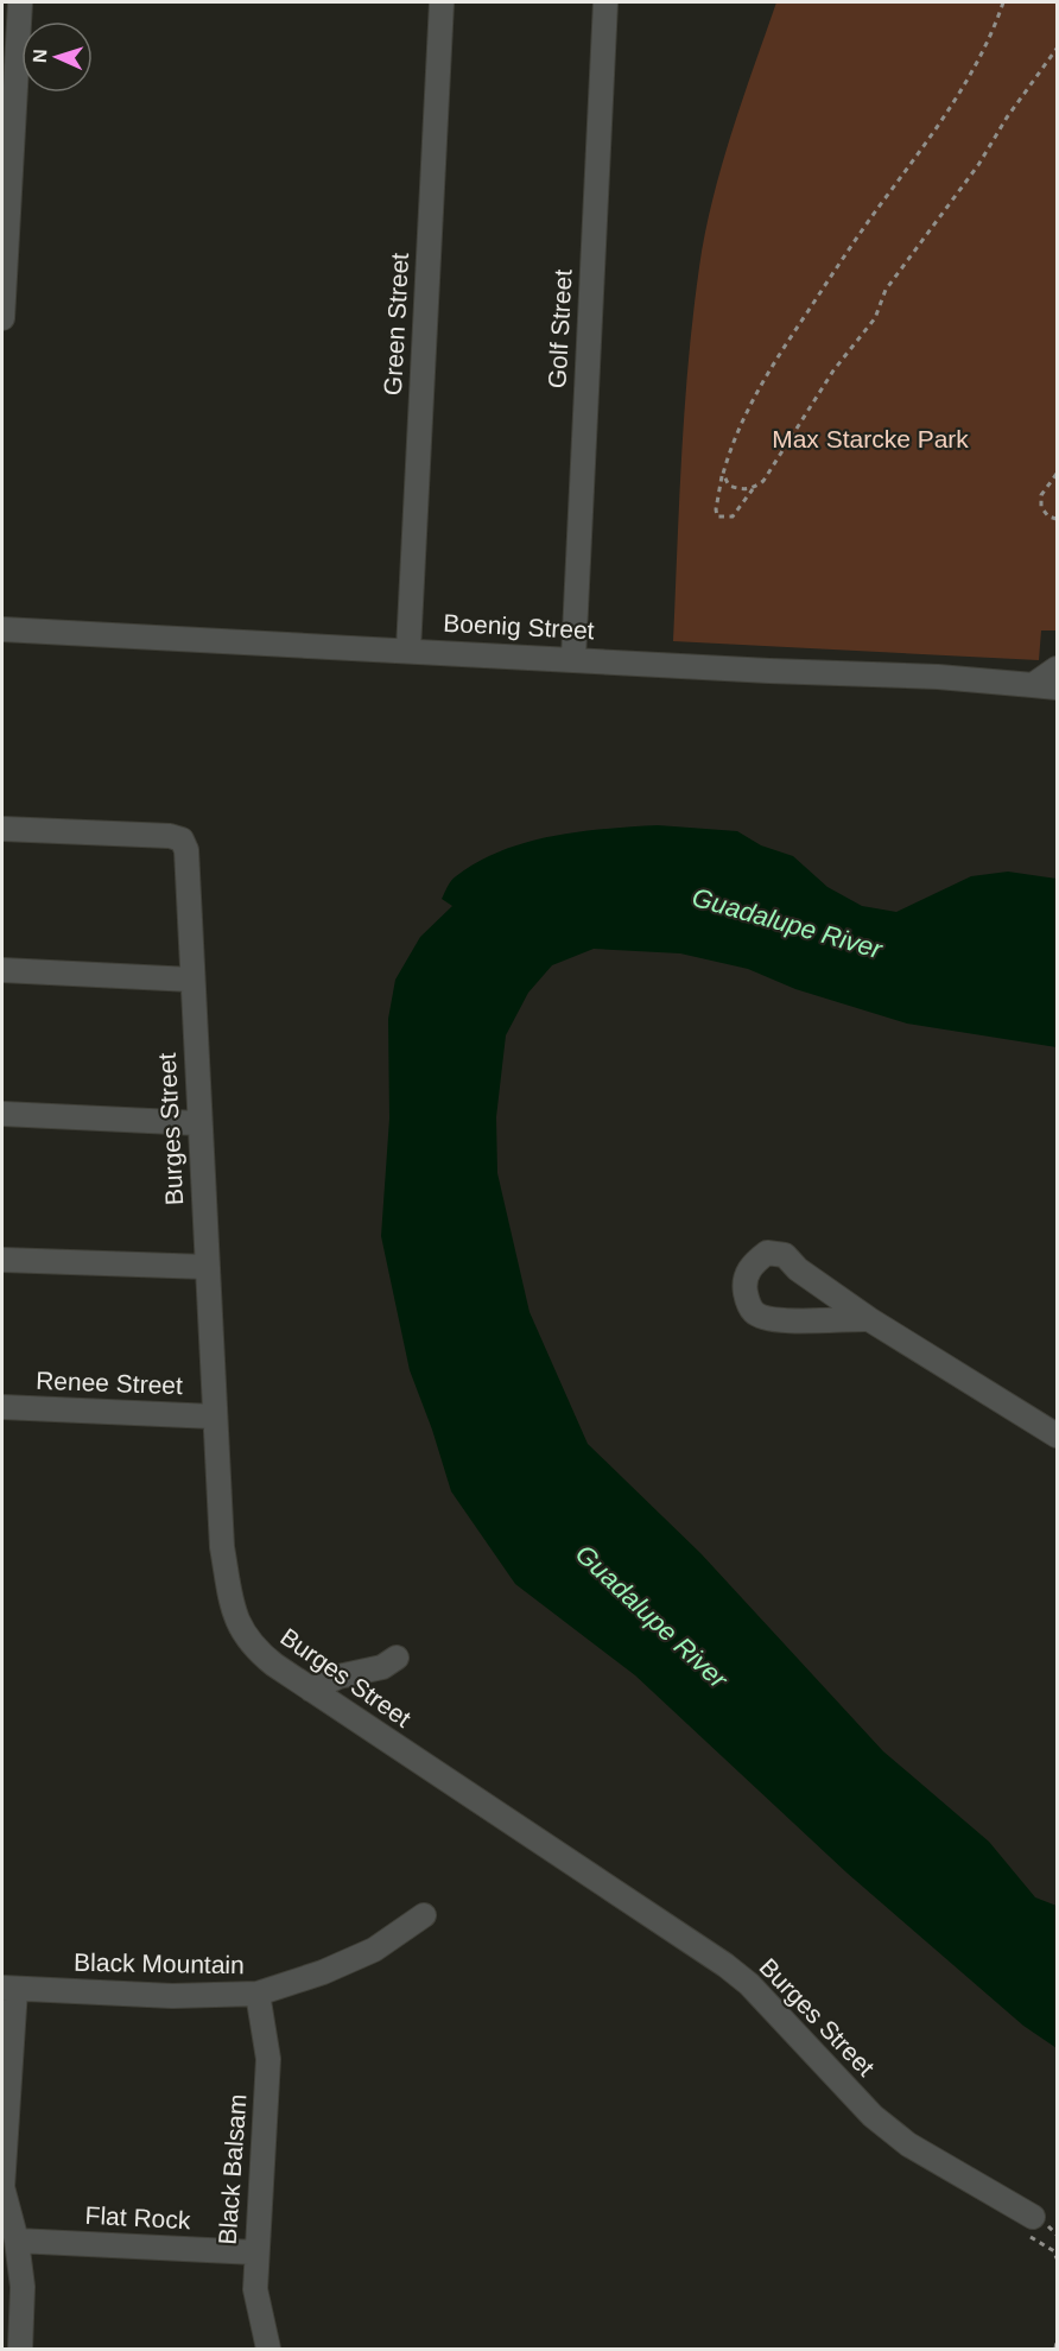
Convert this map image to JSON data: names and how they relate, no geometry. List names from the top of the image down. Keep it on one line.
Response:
{"streets":{"street":["Green Street","Golf Street","Boenig Street","Burges Street","Renee Street","Black Mountain","Black Balsam","Flat Rock"]},"crossings":[["Green Street","Boenig Street"],["Golf Street","Boenig Street"],["Burges Street","Renee Street"],["Black Mountain","Black Balsam"],["Black Balsam","Flat Rock"]],"water":["Guadalupe River"],"parks":["Max Starcke Park"],"north":"left"}
